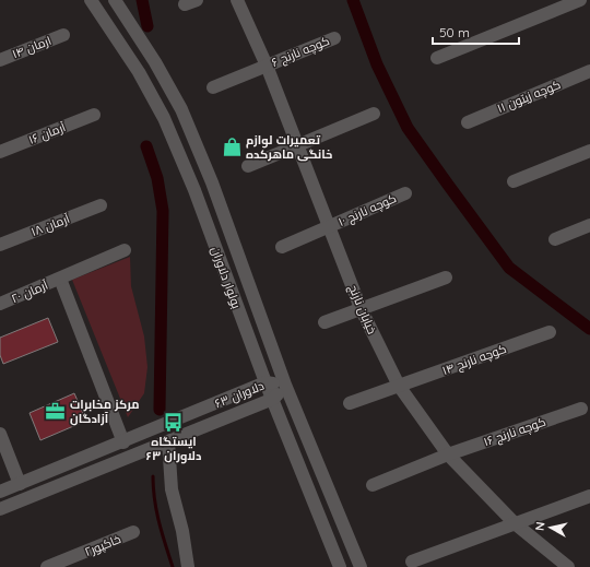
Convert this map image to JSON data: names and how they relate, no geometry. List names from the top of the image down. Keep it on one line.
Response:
{"streets":{"street":["ارمان ۱۴","کوچه نارنج ۶","کوچه زیتون ۱۱","آرمان ۱۶","کوچه نارنج ۱۰","آرمان ۱۸","بولوار دلاوران","آرمان ۲۰","خیابان نارنج","کوچه نارنج ۱۴","دلاوران ۶۳","کوچه نارنج ۱۶","خاکپور۲"]},"crossings":[["کوچه نارنج ۶","خیابان نارنج"],["کوچه نارنج ۱۰","خیابان نارنج"],["بولوار دلاوران","دلاوران ۶۳"],["خیابان نارنج","کوچه نارنج ۱۴"],["خیابان نارنج","کوچه نارنج ۱۶"]],"places":{"shop":["تعمیرات لوازم خانگی ماهرکده"],"office":["مرکز مخابرات آزادگان"],"bus stop":["ایستگاه دلاوران ۶۳"]},"scale_bar":"50 m","north":"left"}
